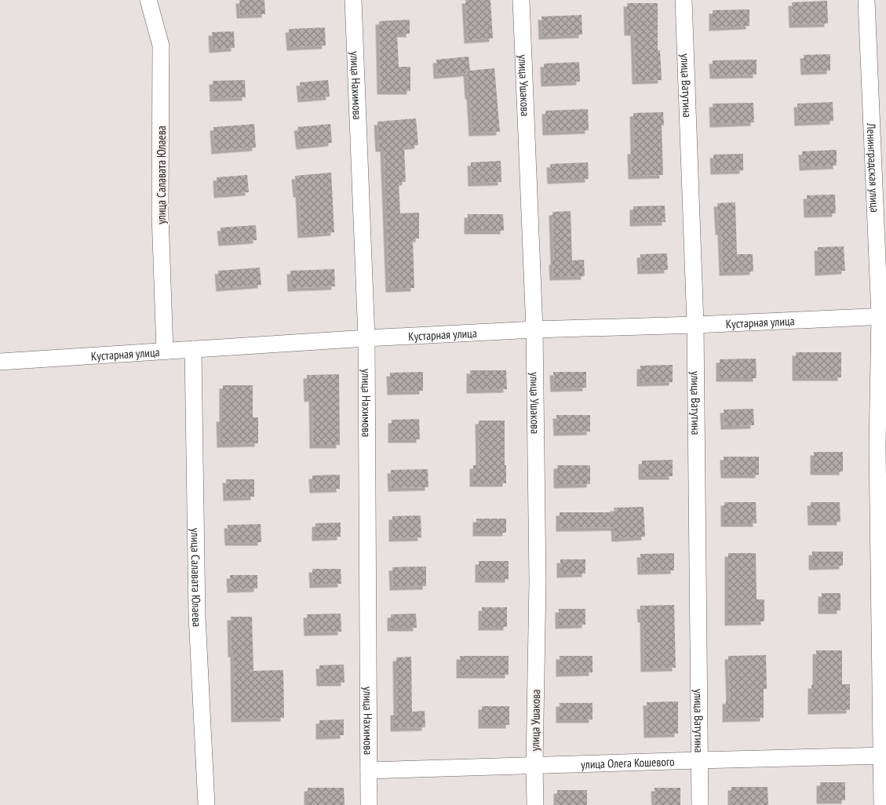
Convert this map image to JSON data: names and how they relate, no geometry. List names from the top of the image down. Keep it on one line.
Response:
{"streets":{"street":["улица Нахимова","улица Ушакова","улица Ватутина","Ленинградская улица","улица Салавата Юлаева","Кустарная улица","улица Олега Кошевого"]},"crossings":[["улица Нахимова","Кустарная улица"],["улица Нахимова","улица Олега Кошевого"],["улица Ушакова","Кустарная улица"],["улица Ушакова","улица Олега Кошевого"],["улица Ватутина","Кустарная улица"],["улица Ватутина","улица Олега Кошевого"],["Ленинградская улица","Кустарная улица"],["Ленинградская улица","улица Олега Кошевого"],["улица Салавата Юлаева","Кустарная улица"]]}
